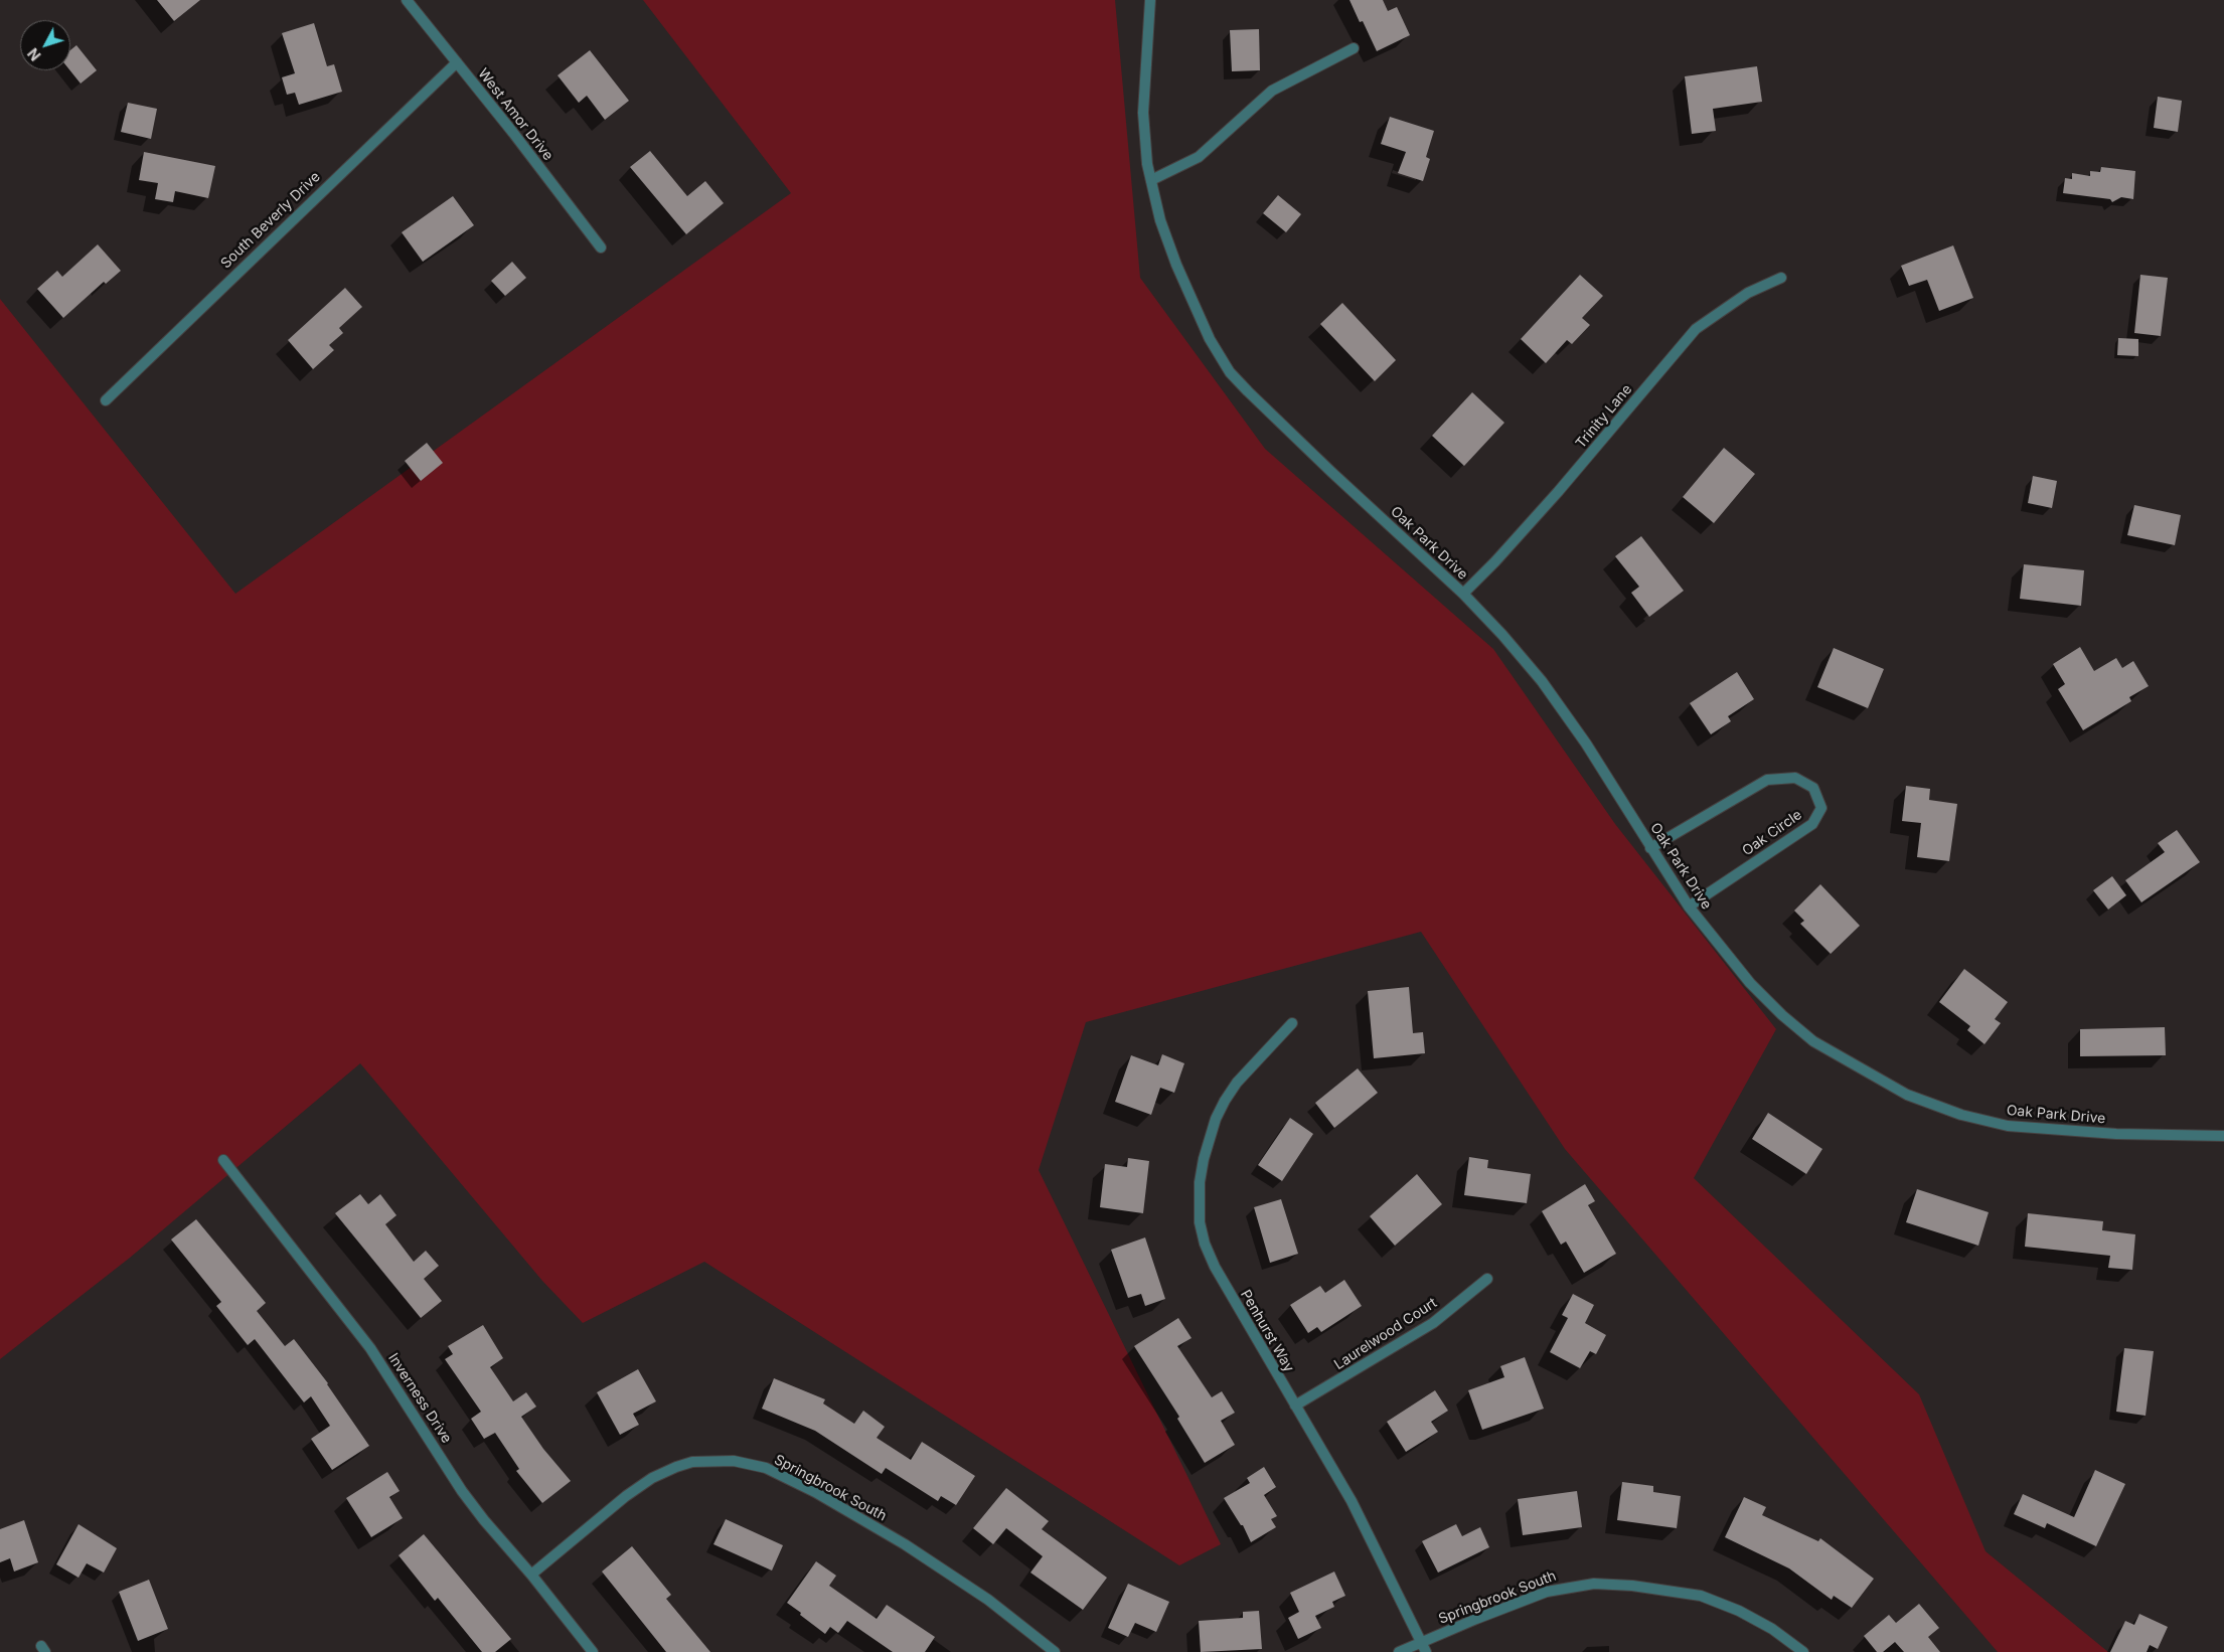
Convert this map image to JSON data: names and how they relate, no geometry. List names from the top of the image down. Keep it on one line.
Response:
{"streets":{"street":["West Amor Drive","South Beverly Drive","Trinity Lane","Oak Park Drive","Oak Circle","Penhurst Way","Laurelwood Court","Inverness Drive","Springbrook South"]},"crossings":[["West Amor Drive","South Beverly Drive"],["Trinity Lane","Oak Park Drive"],["Oak Park Drive","Oak Circle"],["Penhurst Way","Laurelwood Court"],["Penhurst Way","Springbrook South"],["Inverness Drive","Springbrook South"]],"north":"bottom left"}
